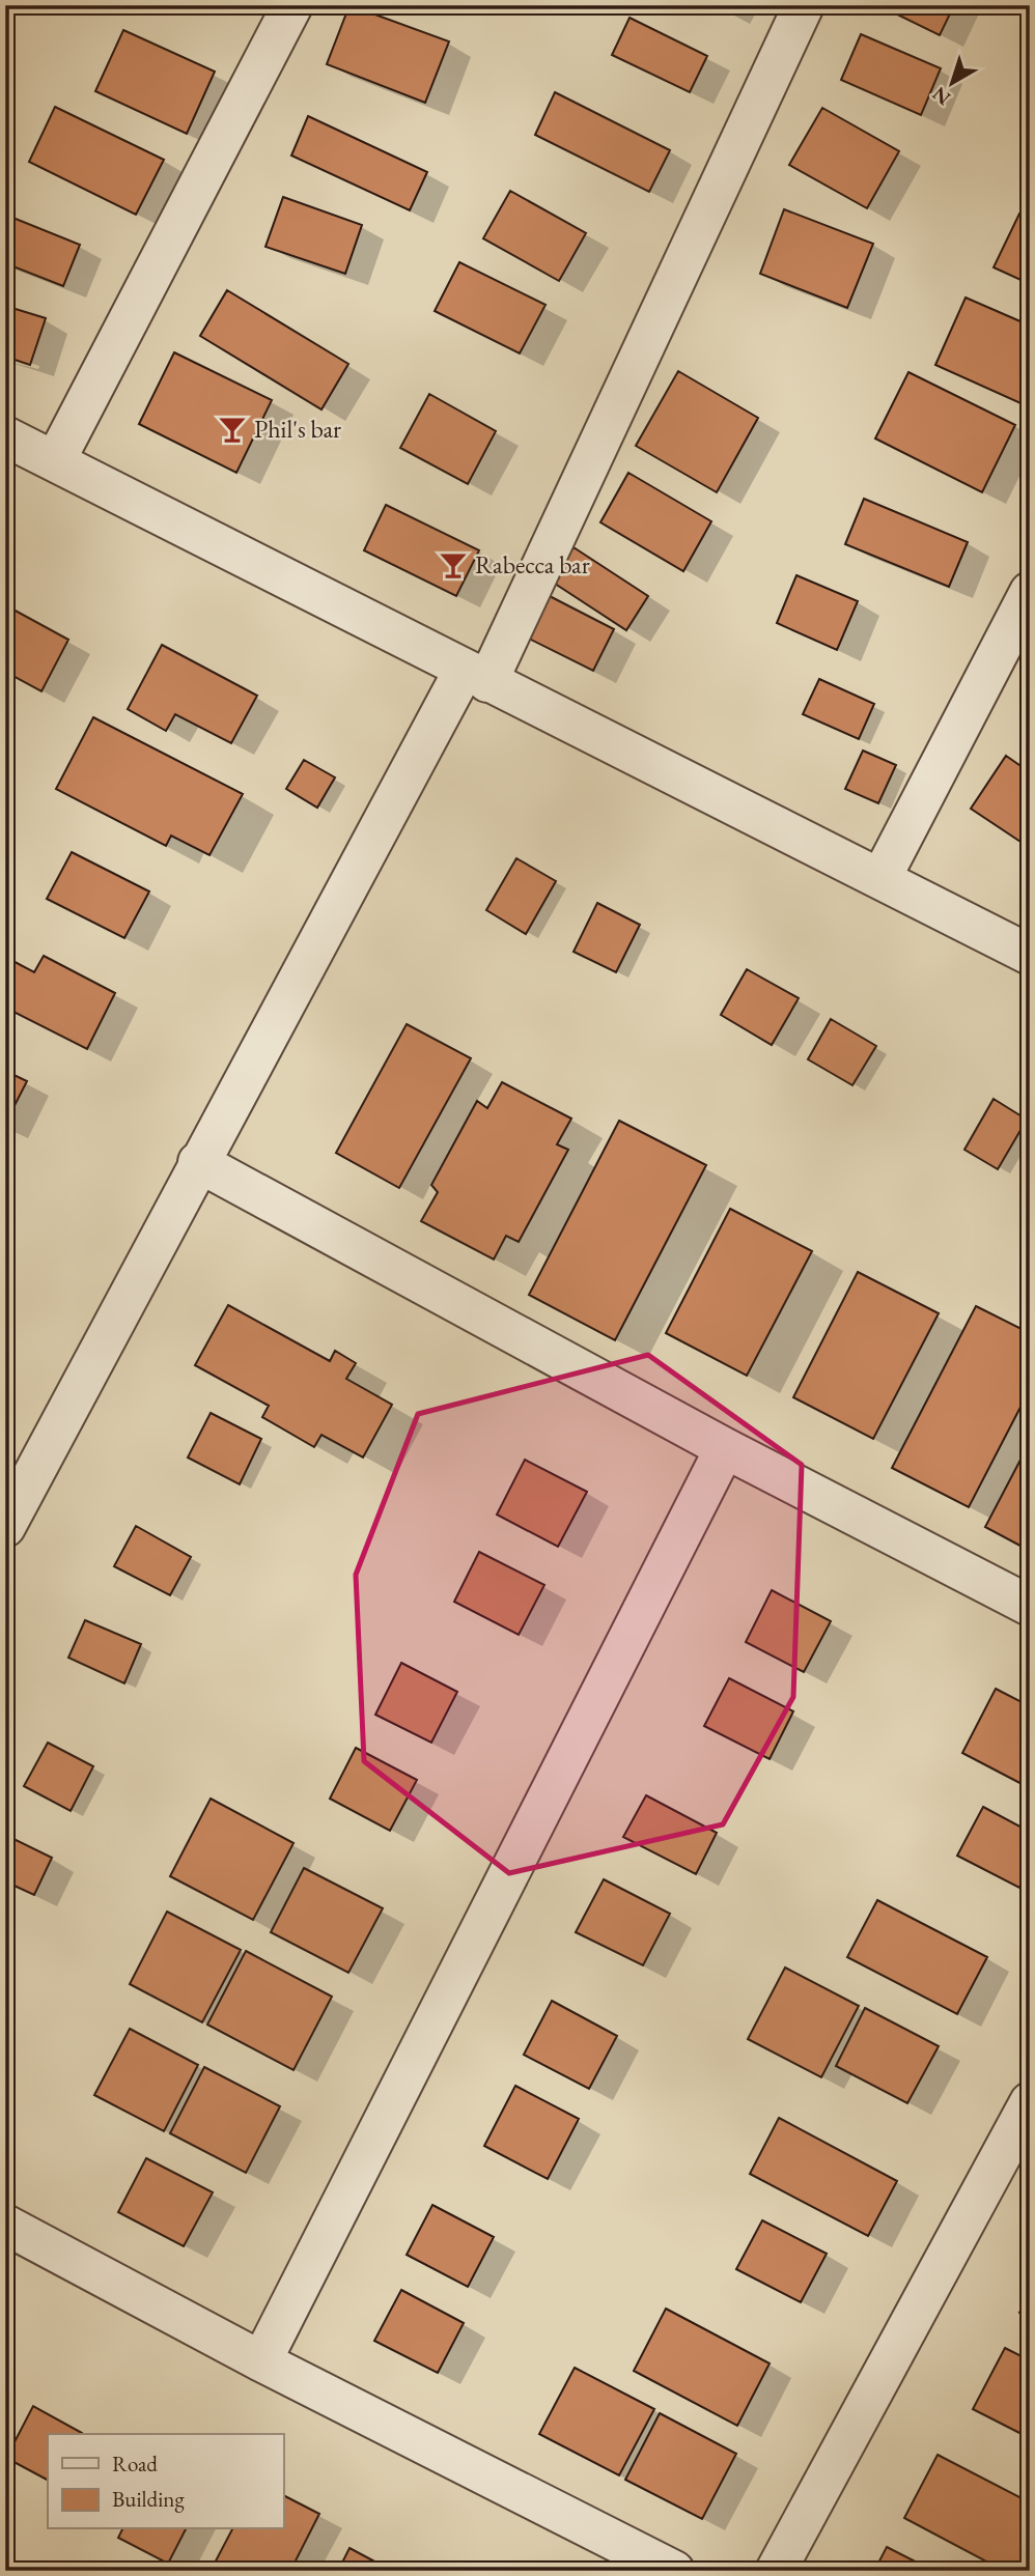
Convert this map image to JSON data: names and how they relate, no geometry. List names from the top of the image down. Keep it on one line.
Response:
{"places":{"bar":["Phil's bar","Rabecca bar"]},"legend":["Road","Building"],"north":"bottom left"}
